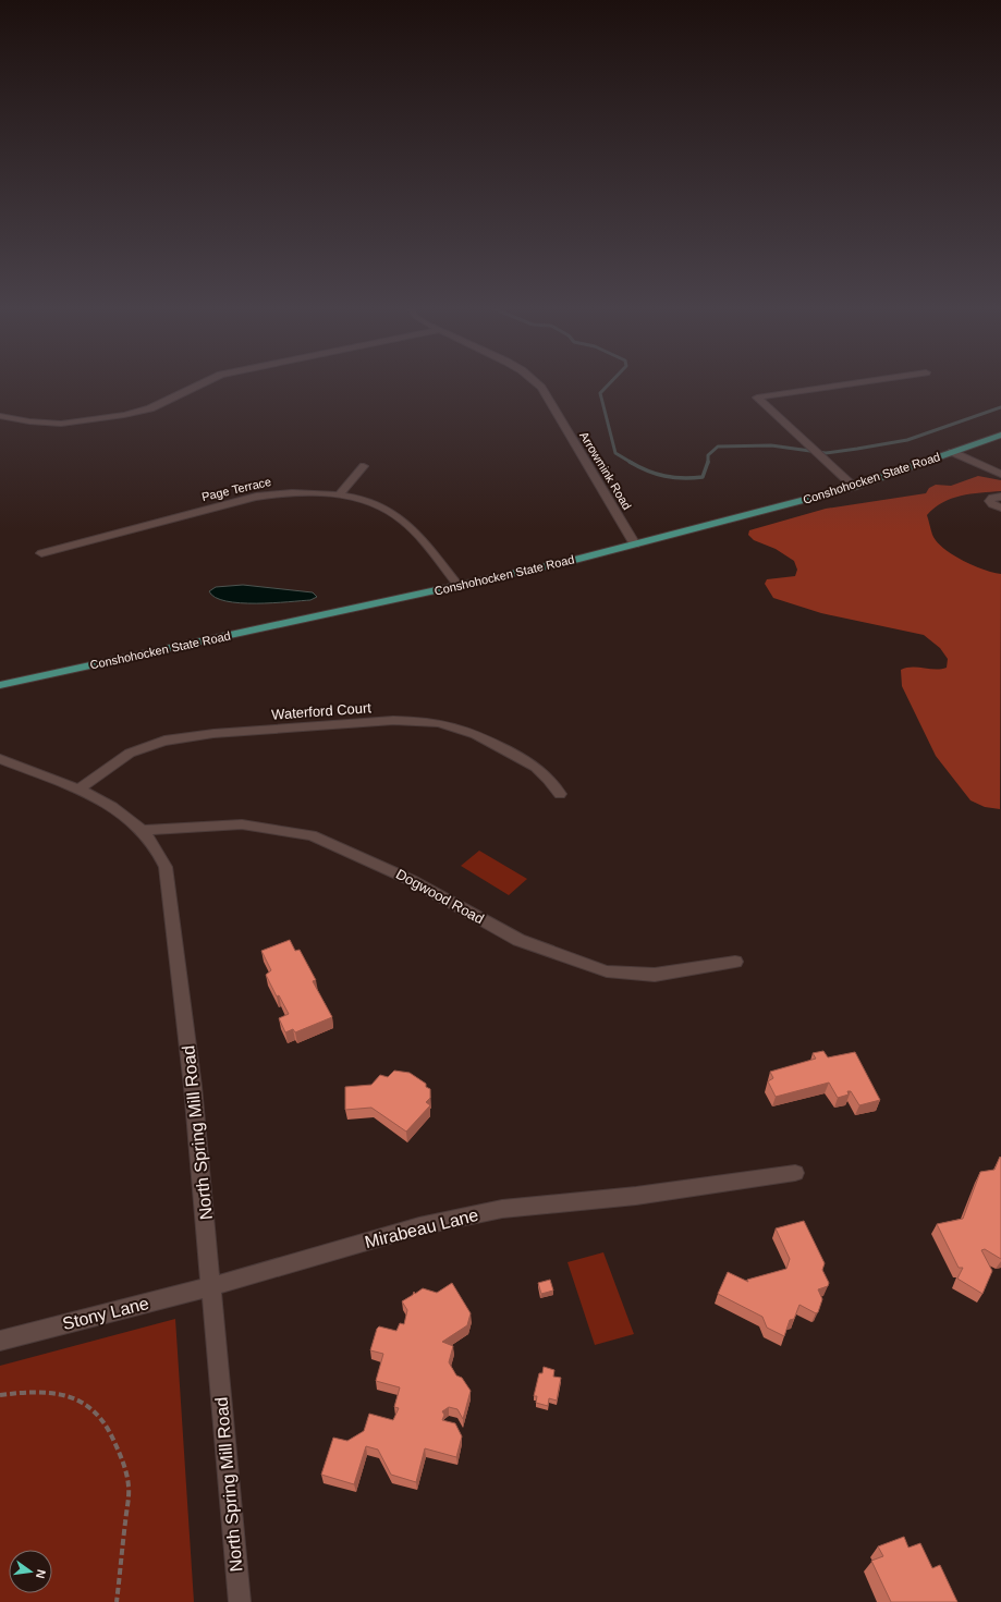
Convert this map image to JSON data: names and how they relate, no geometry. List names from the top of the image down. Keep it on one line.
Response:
{"streets":{"main road":["Conshohocken State Road"],"street":["Arrowmink Road","Page Terrace","Waterford Court","Dogwood Road","North Spring Mill Road","Mirabeau Lane","Stony Lane"]},"crossings":[["Arrowmink Road","Conshohocken State Road"],["Conshohocken State Road","Page Terrace"],["Waterford Court","North Spring Mill Road"],["Dogwood Road","North Spring Mill Road"],["North Spring Mill Road","Mirabeau Lane"],["North Spring Mill Road","Stony Lane"],["Mirabeau Lane","Stony Lane"]],"north":"right"}
